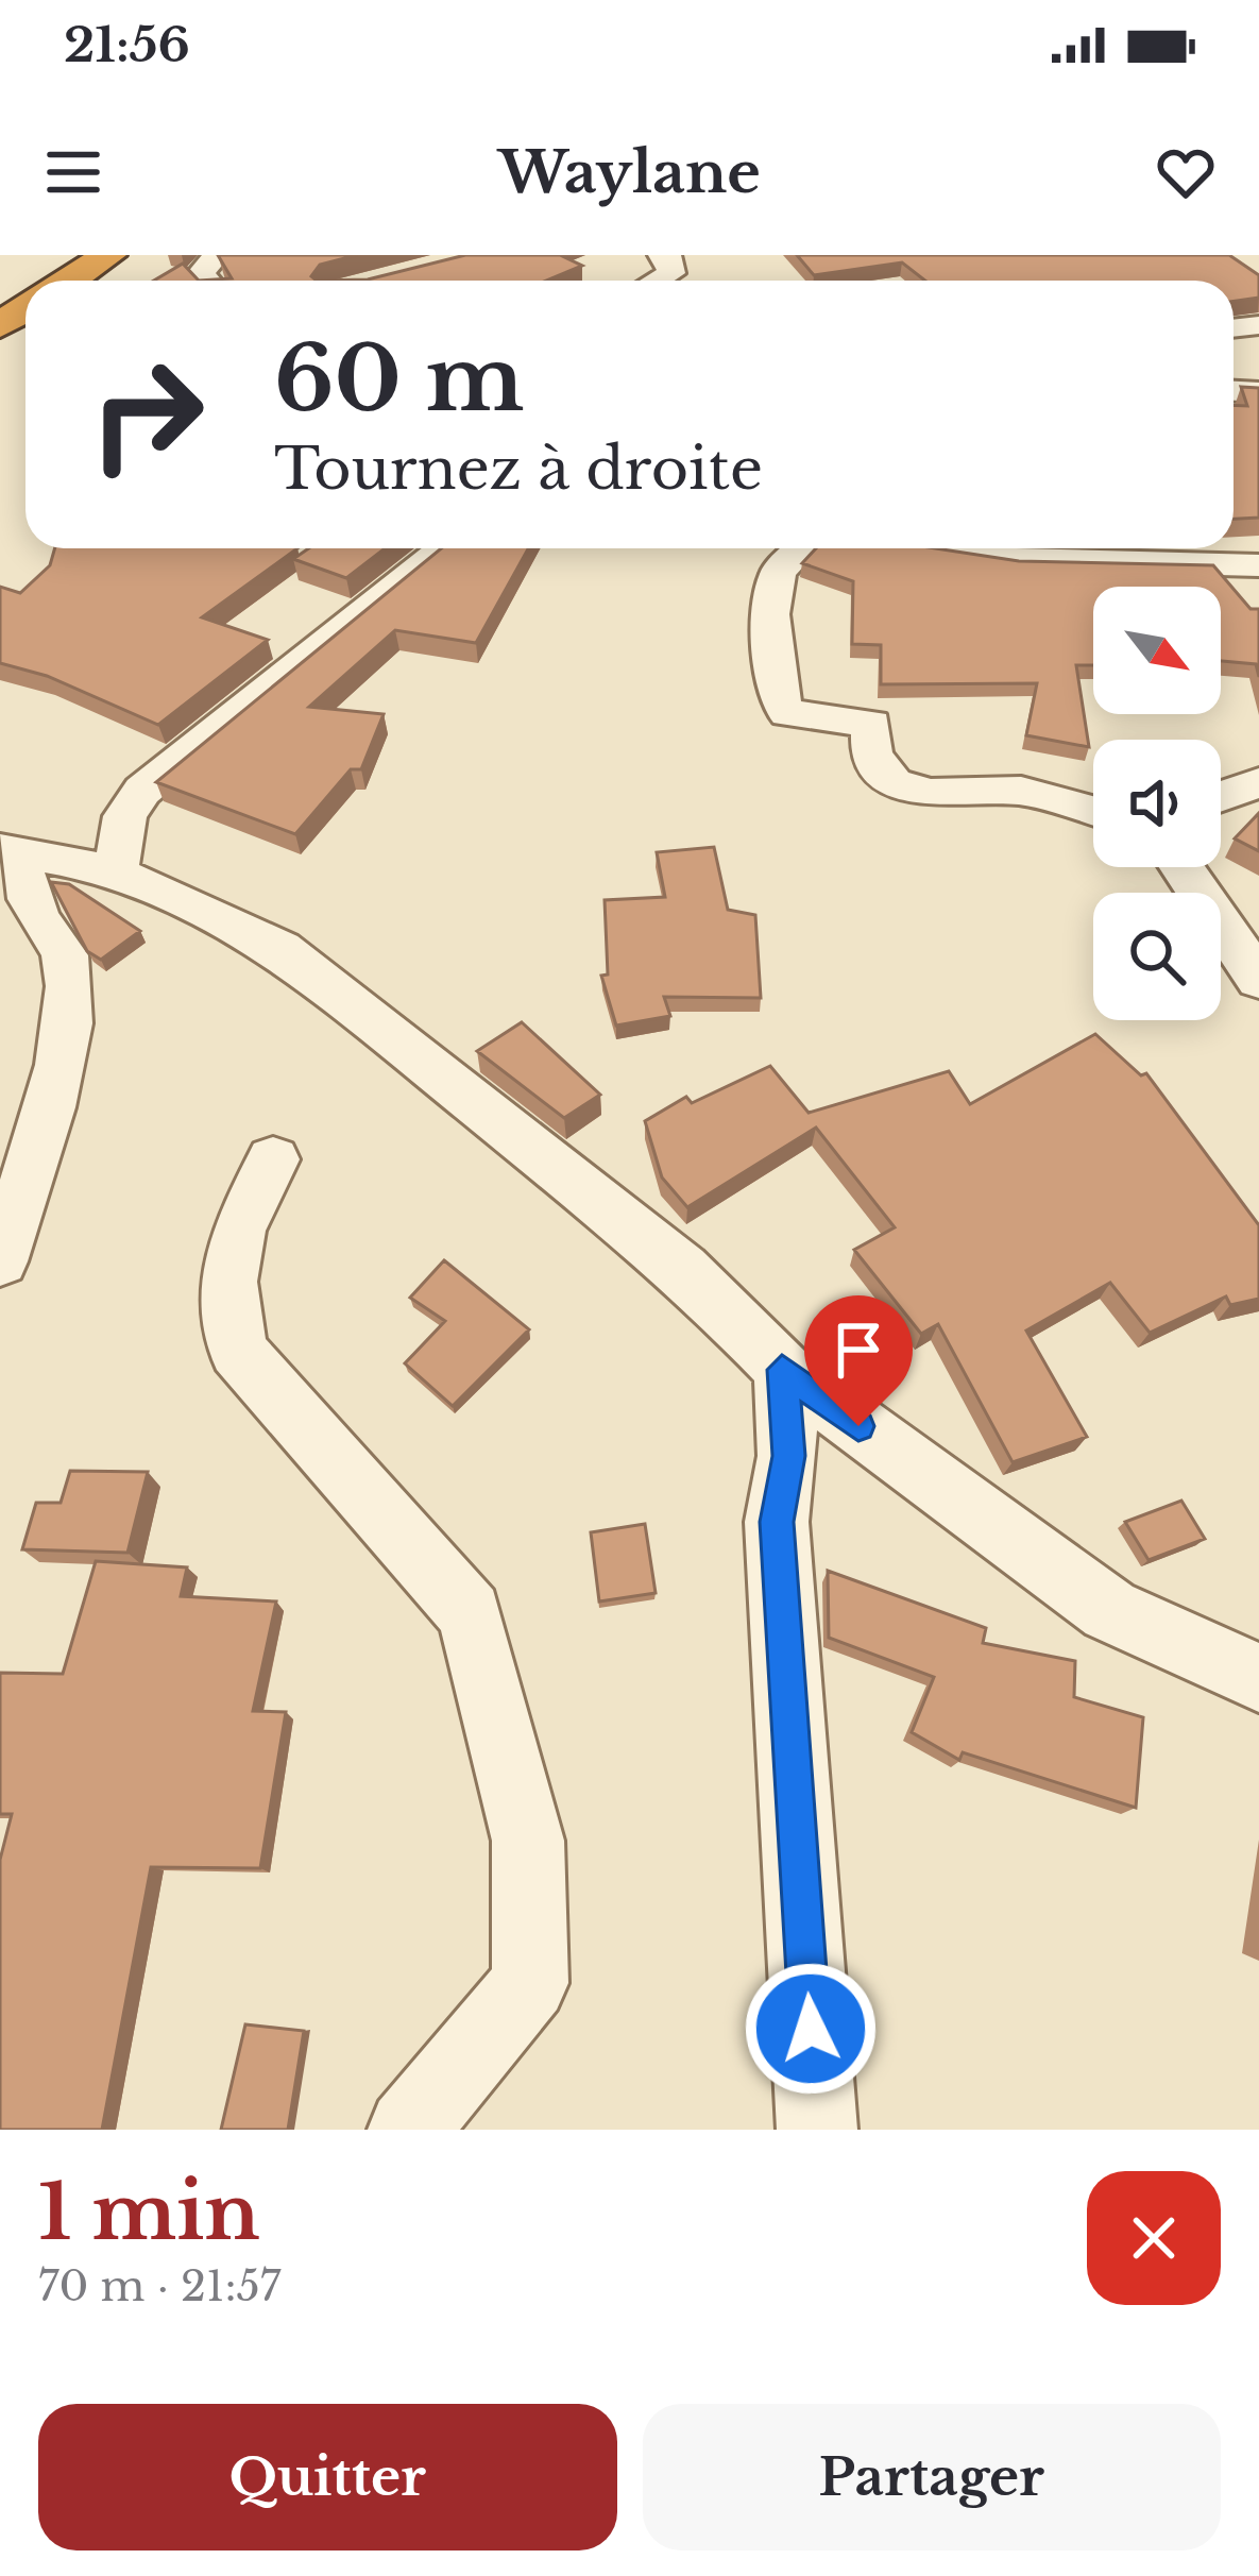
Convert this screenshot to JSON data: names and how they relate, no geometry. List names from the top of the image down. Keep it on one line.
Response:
{"north":"bottom right","page":{"status":"21:56","header":"Waylane","turn":["60 m","Tournez à droite"],"heading":["1 min","70 m · 21:57"],"buttons":["Quitter","Partager"]}}
